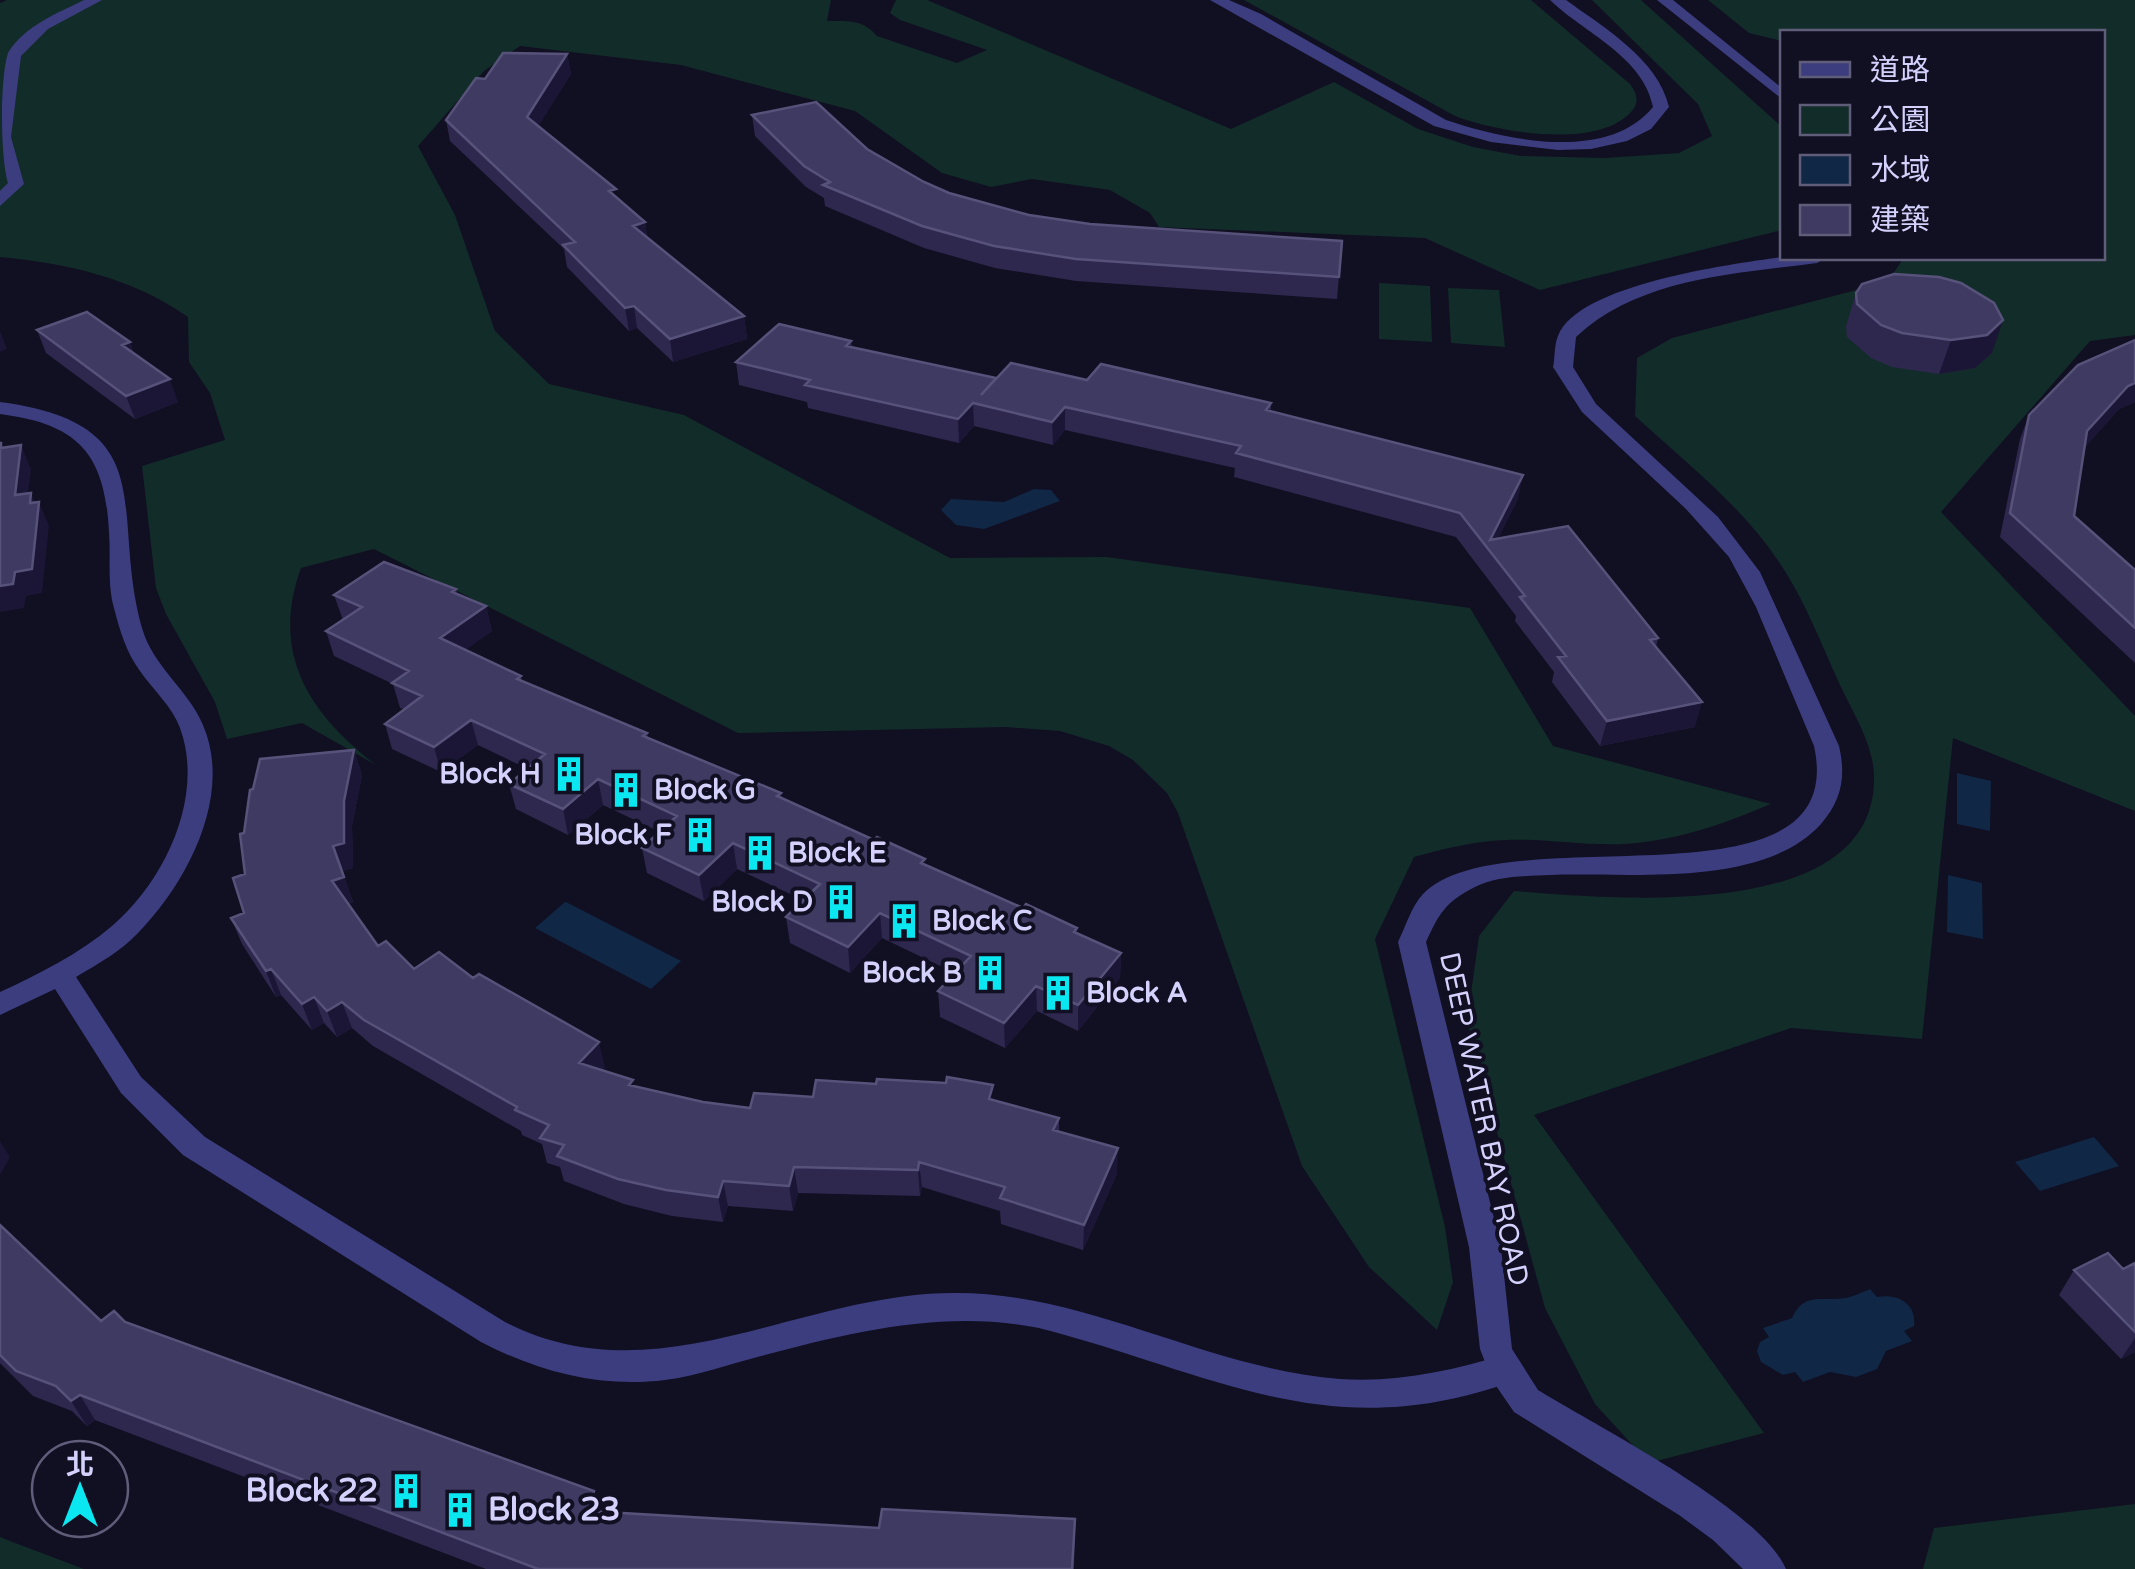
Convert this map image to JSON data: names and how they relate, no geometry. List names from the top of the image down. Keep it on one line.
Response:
{"streets":{"street":["DEEP WATER BAY ROAD"]},"places":{"building":["Block H","Block G","Block F","Block E","Block D","Block C","Block B","Block A","Block 22","Block 23"]},"legend":["道路","公園","水域","建築"],"north":"top"}
